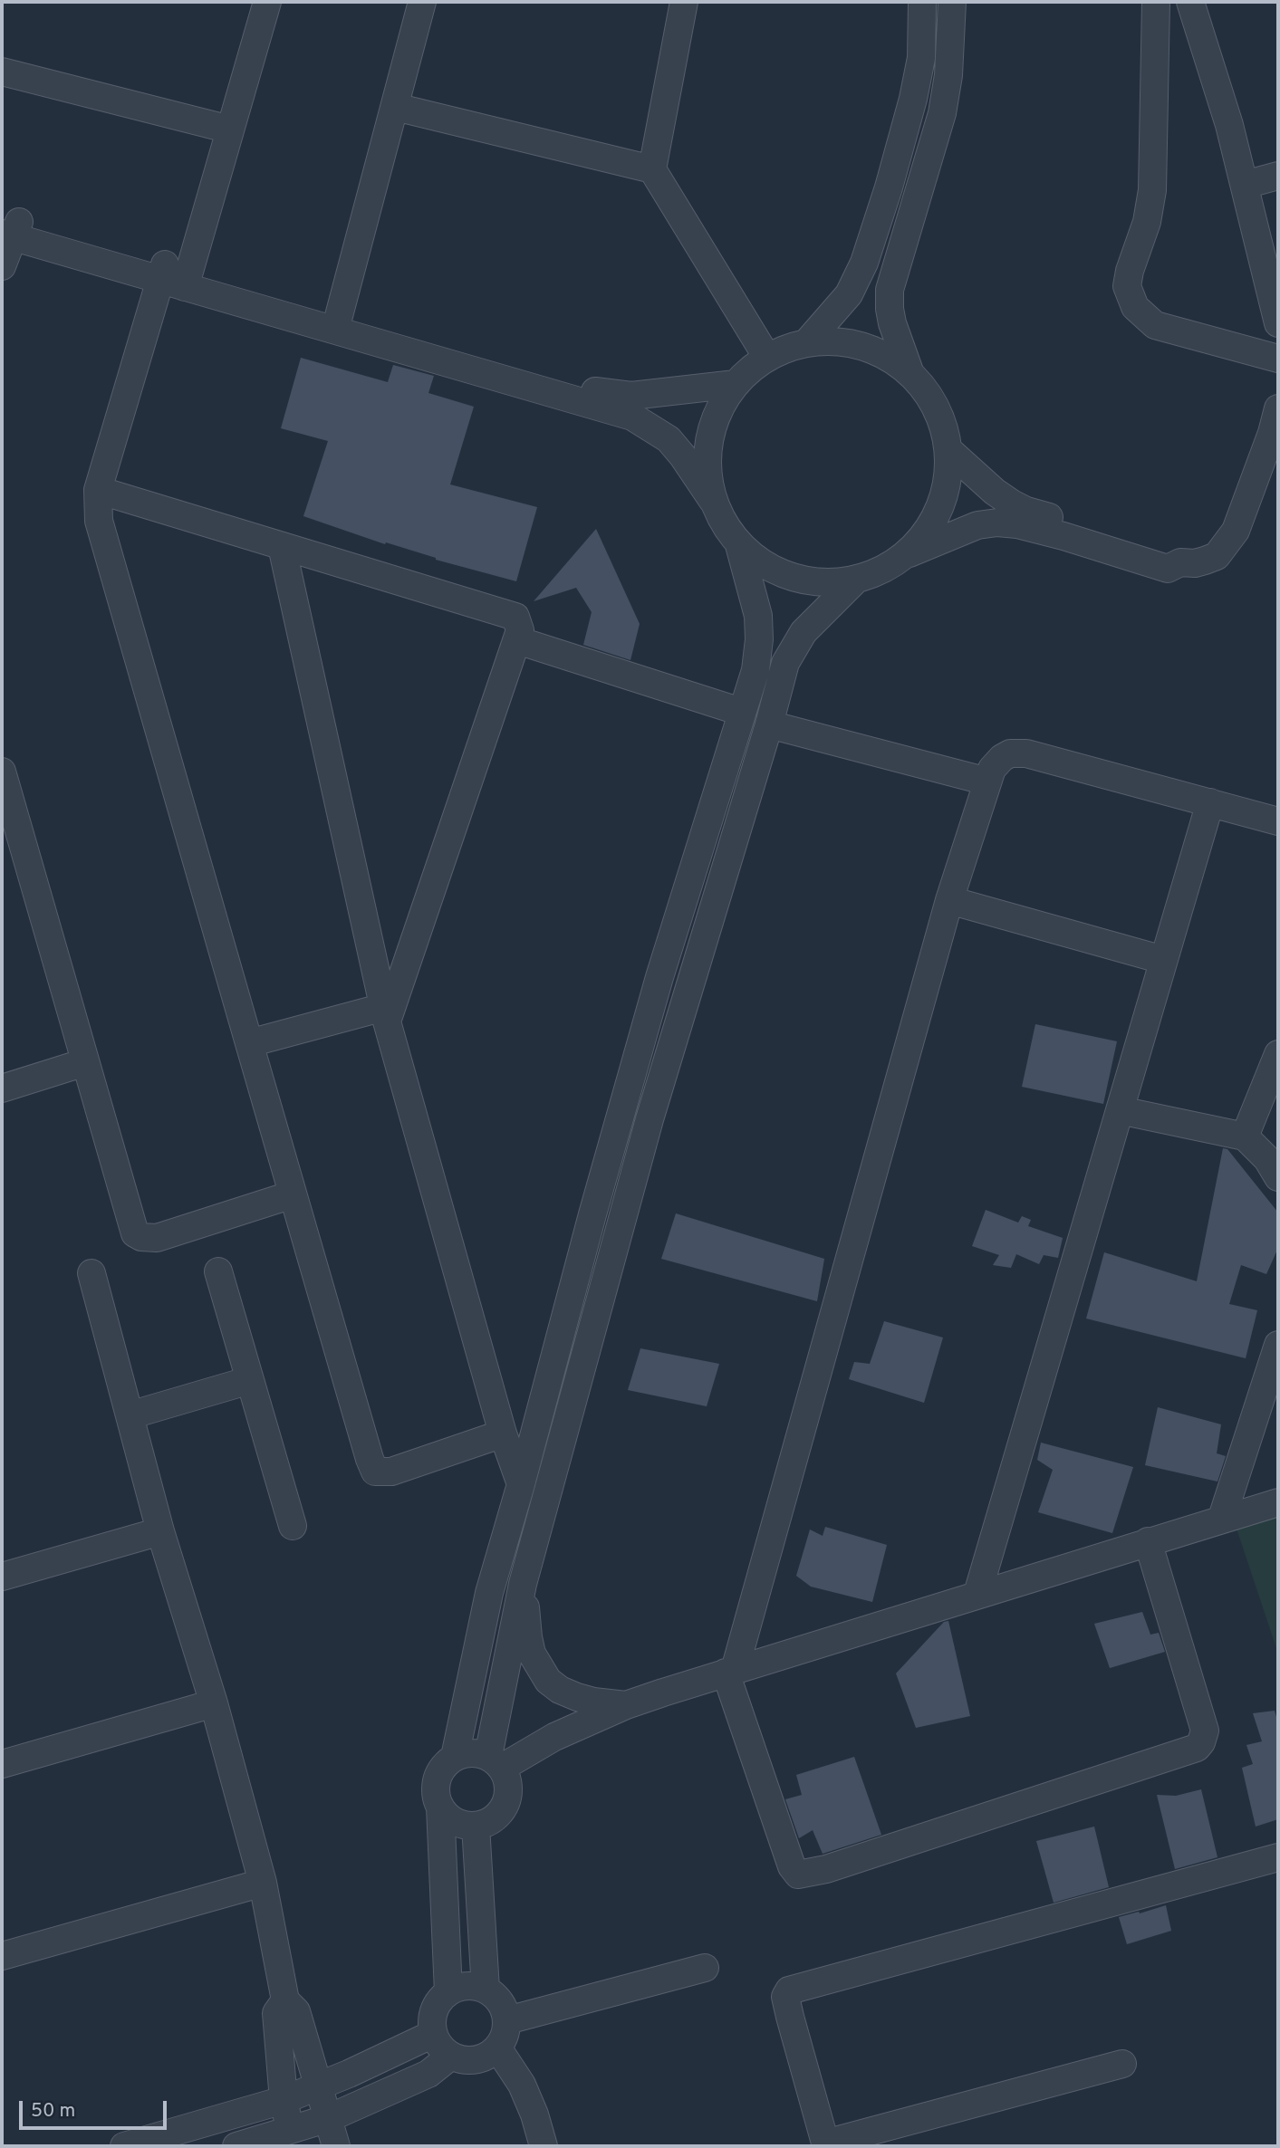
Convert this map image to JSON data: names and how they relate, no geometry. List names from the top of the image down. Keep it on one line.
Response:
{"scale_bar":"50 m"}
